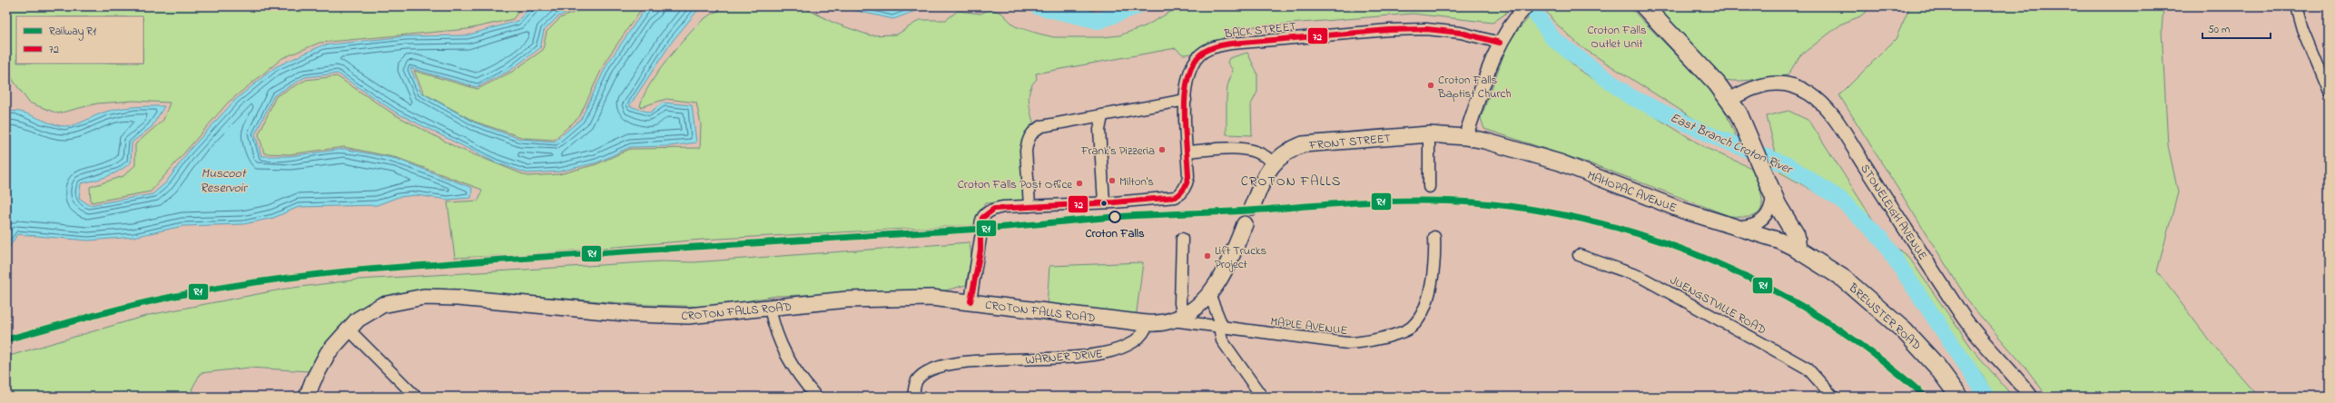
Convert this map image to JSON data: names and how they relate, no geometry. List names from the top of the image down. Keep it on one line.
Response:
{"streets":{"main road":["FRONT STREET","MAHOPAC AVENUE","CROTON FALLS ROAD","BREWSTER ROAD"],"street":["BACK STREET","STONELEIGH AVENUE","JUENGSTVILLE ROAD","MAPLE AVENUE","WARNER DRIVE"]},"crossings":[["FRONT STREET","MAHOPAC AVENUE"],["MAHOPAC AVENUE","BREWSTER ROAD"],["CROTON FALLS ROAD","WARNER DRIVE"]],"districts":["CROTON FALLS"],"water":["East Branch Croton River","Muscoot Reservoir"],"parks":["Croton Falls Outlet Unit"],"places":["Croton Falls Baptist Church","Frank's Pizzeria","Milton's","Croton Falls Post Office","Croton Falls","Lift Trucks Project"],"lines":["transit line 72","rail line R1"],"legend":["Railway R1","72"],"scale_bar":"50 m"}
